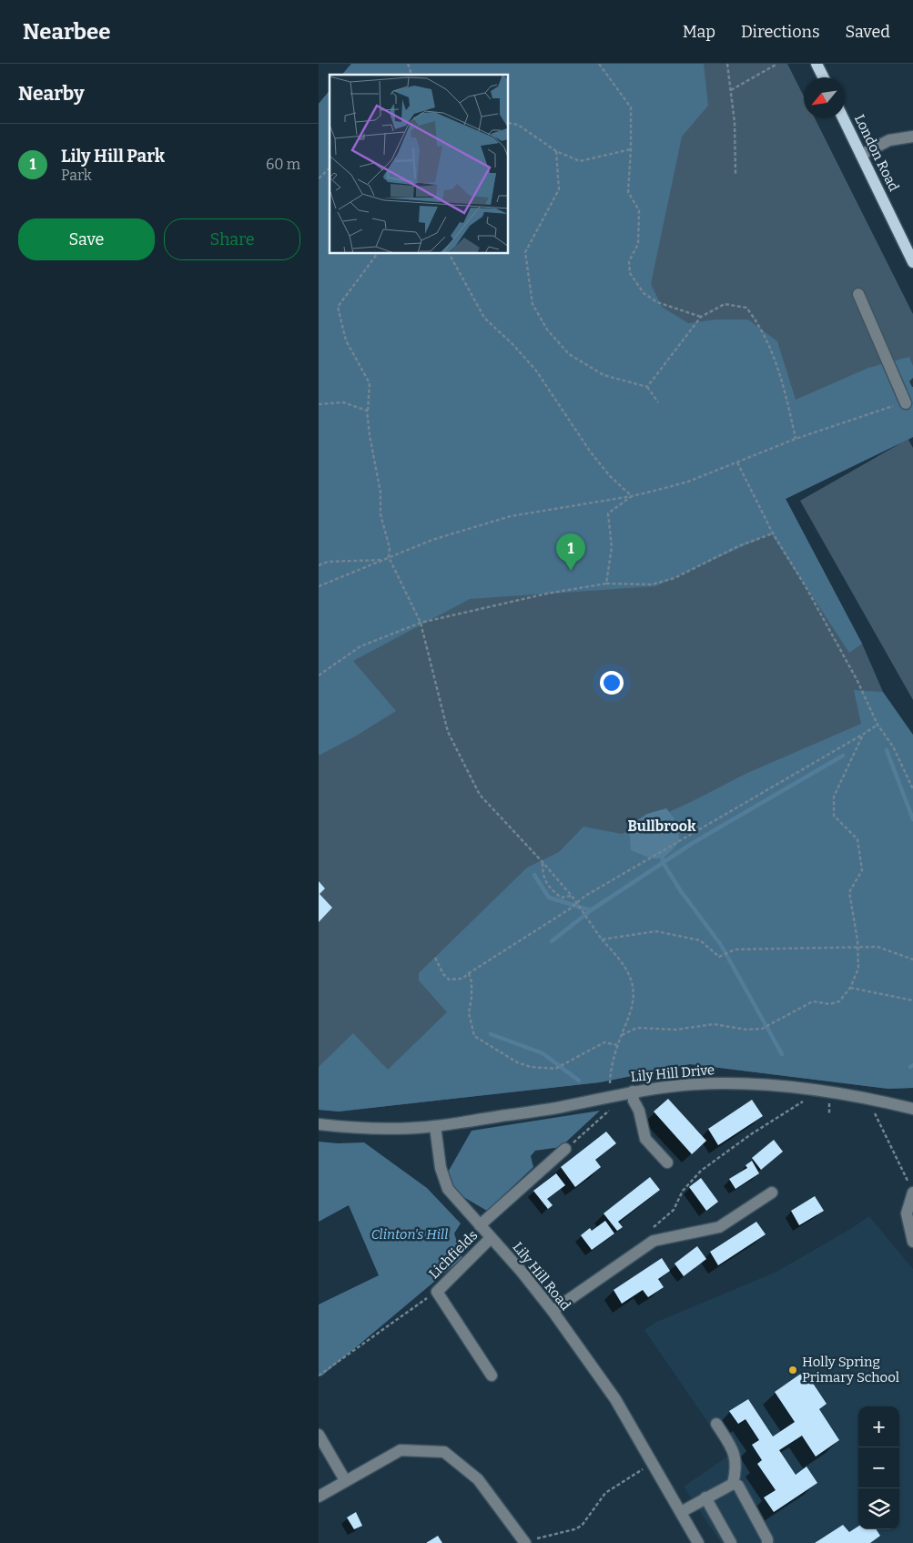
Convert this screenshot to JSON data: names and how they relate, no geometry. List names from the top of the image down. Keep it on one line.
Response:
{"streets":{"main road":["London Road"],"street":["Lily Hill Drive","Lichfields","Lily Hill Road"]},"crossings":[["Lily Hill Drive","Lily Hill Road"],["Lichfields","Lily Hill Road"]],"districts":["Bullbrook"],"parks":["Clinton's Hill"],"places":["Holly Spring Primary School"],"north":"bottom left","page":{"header":"Nearbee","nav":["Map","Directions","Saved"],"heading":"Nearby","list":[{"mark":"1","name":"Lily Hill Park","note":"Park","value":"60 m"}],"buttons":["Save","Share"],"pins":"1","map_buttons":["+","−"]}}
